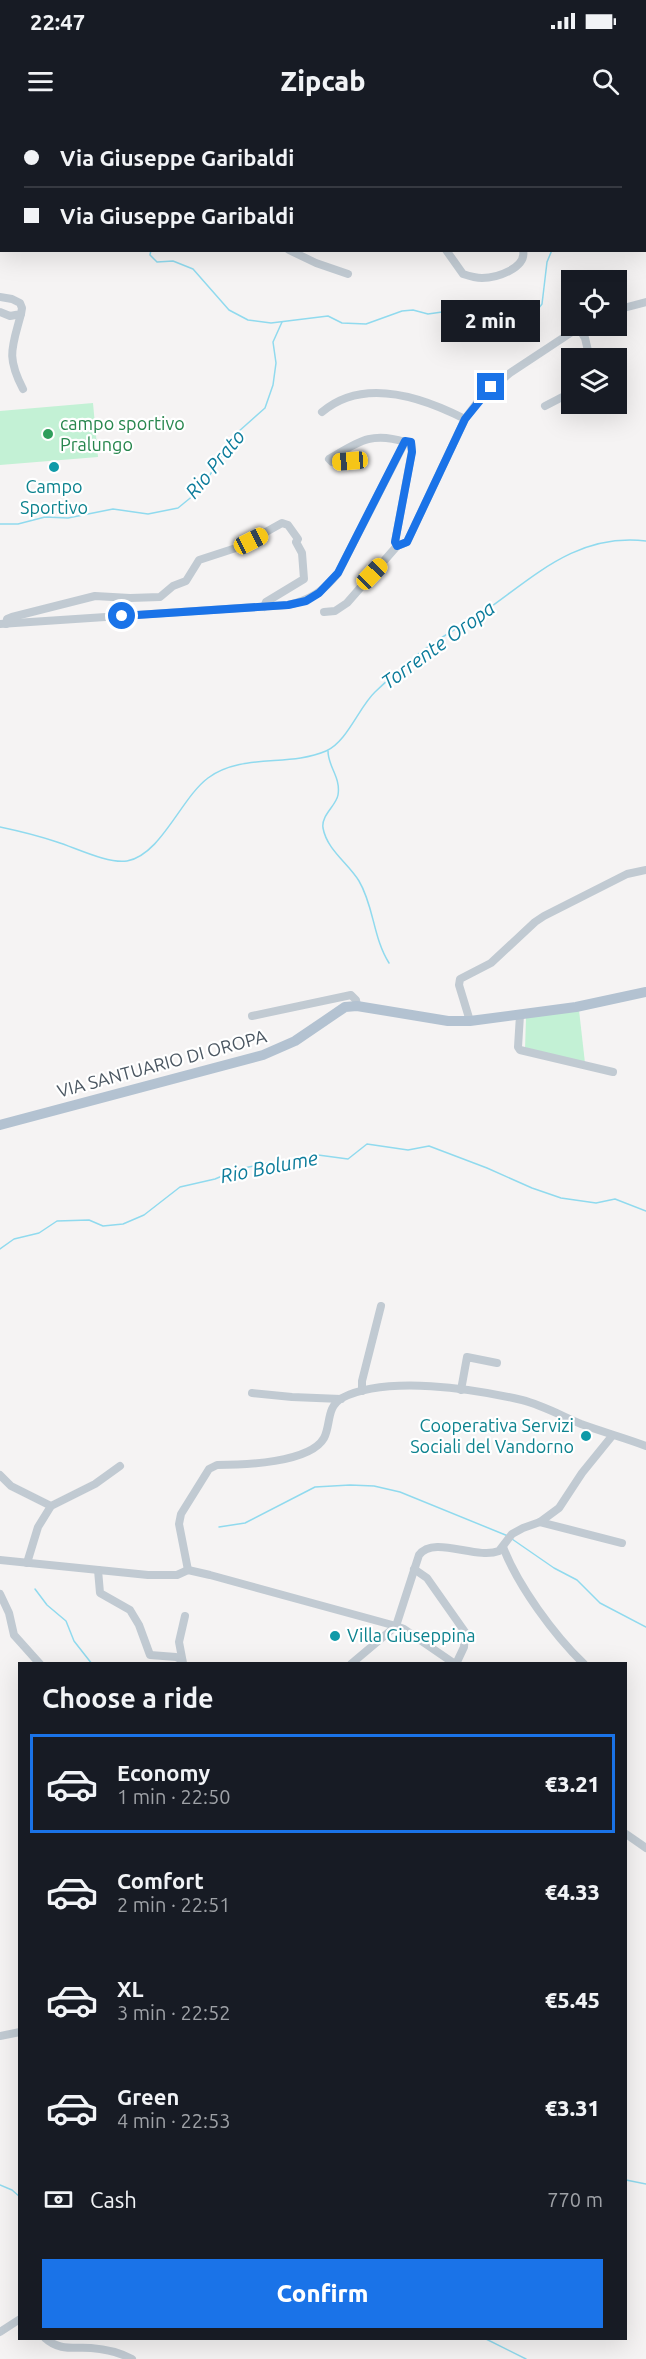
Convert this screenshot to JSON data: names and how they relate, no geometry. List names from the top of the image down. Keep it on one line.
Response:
{"streets":{"main road":["VIA SANTUARIO DI OROPA"]},"water":["Rio Prato","Torrente Oropa","Rio Bolume"],"places":["campo sportivo Pralungo","Campo Sportivo","Cooperativa Servizi Sociali del Vandorno","Villa Giuseppina"],"page":{"status":"22:47","header":"Zipcab","banner":["Via Giuseppe Garibaldi","Via Giuseppe Garibaldi"],"bubble":"2 min","heading":"Choose a ride","list":[{"name":"Economy","note":"1 min · 22:50","value":"€3.21"},{"name":"Comfort","note":"2 min · 22:51","value":"€4.33"},{"name":"XL","note":"3 min · 22:52","value":"€5.45"},{"name":"Green","note":"4 min · 22:53","value":"€3.31"}],"pay":["Cash","770 m"],"buttons":"Confirm"}}
